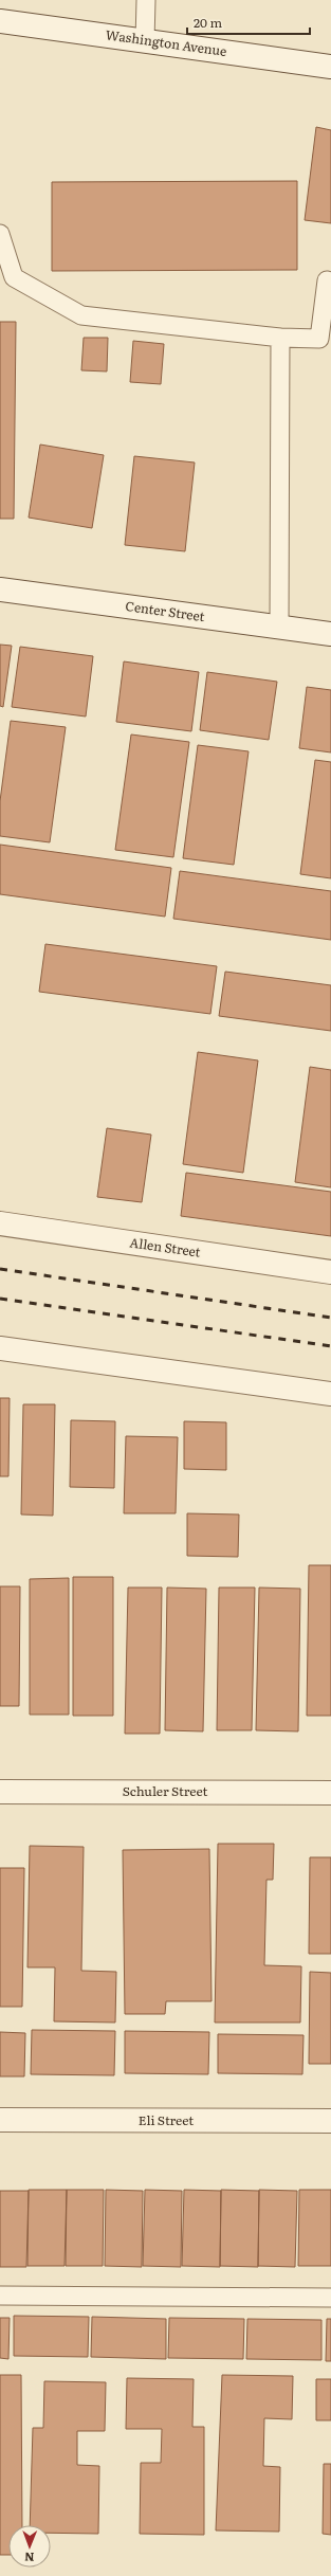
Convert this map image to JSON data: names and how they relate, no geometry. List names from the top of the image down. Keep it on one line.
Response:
{"streets":{"street":["Washington Avenue","Center Street","Allen Street","Schuler Street","Eli Street"]},"scale_bar":"20 m","north":"bottom"}
